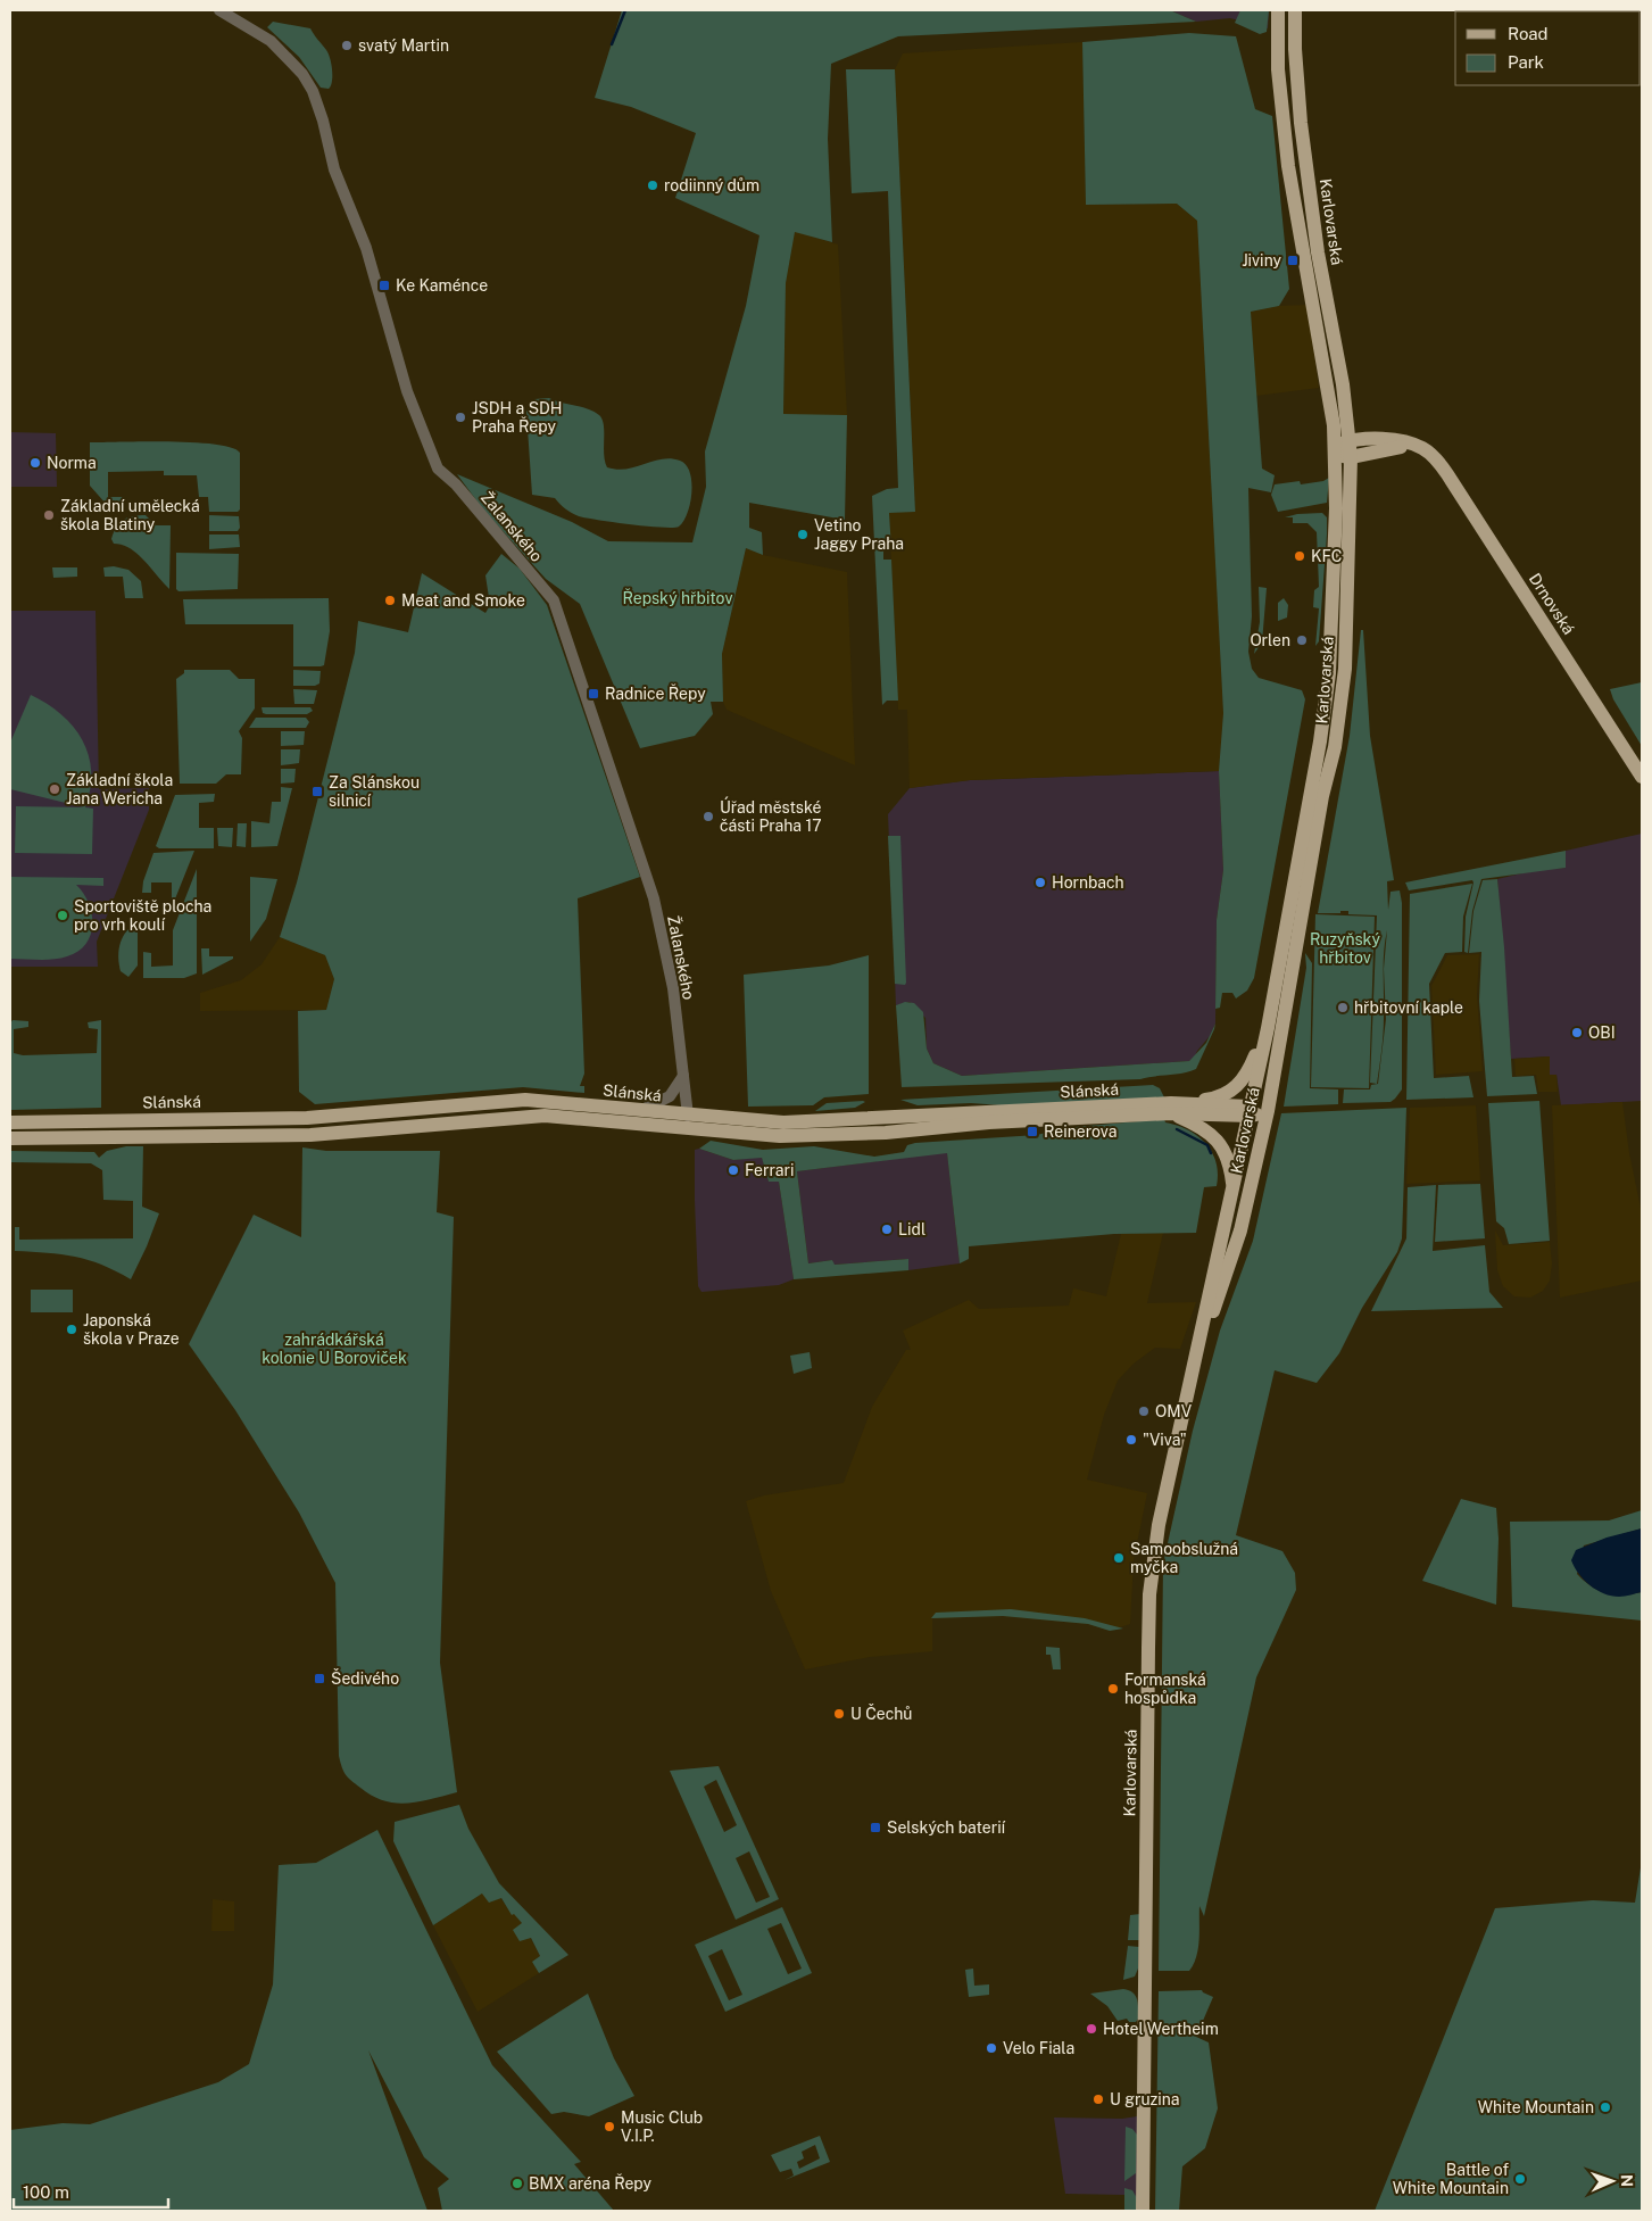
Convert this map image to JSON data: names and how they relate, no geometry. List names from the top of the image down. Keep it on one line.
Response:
{"streets":{"main road":["Karlovarská","Drnovská","Slánská"],"street":["Žalanského"]},"crossings":[["Karlovarská","Drnovská"],["Karlovarská","Slánská"],["Žalanského","Slánská"]],"parks":["Řepský hřbitov","Ruzyňský hřbitov","zahrádkářská kolonie U Boroviček"],"places":{"other":["svatý Martin","rodiinný dům","JSDH a SDH Praha Řepy","Norma","Základní umělecká škola Blatiny","Vetino Jaggy Praha","KFC","Meat and Smoke","Orlen","Základní škola Jana Wericha","Úřad městské části Praha 17","Hornbach","Sportoviště plocha pro vrh koulí","hřbitovní kaple","OBI","Ferrari","Lidl","Japonská škola v Praze","OMV","\"Viva\"","Samoobslužná myčka","Formanská hospůdka","U Čechů","Hotel Wertheim","Velo Fiala","U gruzina","White Mountain","Music Club V.I.P.","Battle of White Mountain","BMX aréna Řepy"],"transit":["Jiviny","Ke Kaménce","Radnice Řepy","Za Slánskou silnicí","Reinerova","Šedivého","Selských baterií"]},"legend":["Road","Park"],"scale_bar":"100 m","north":"right"}
